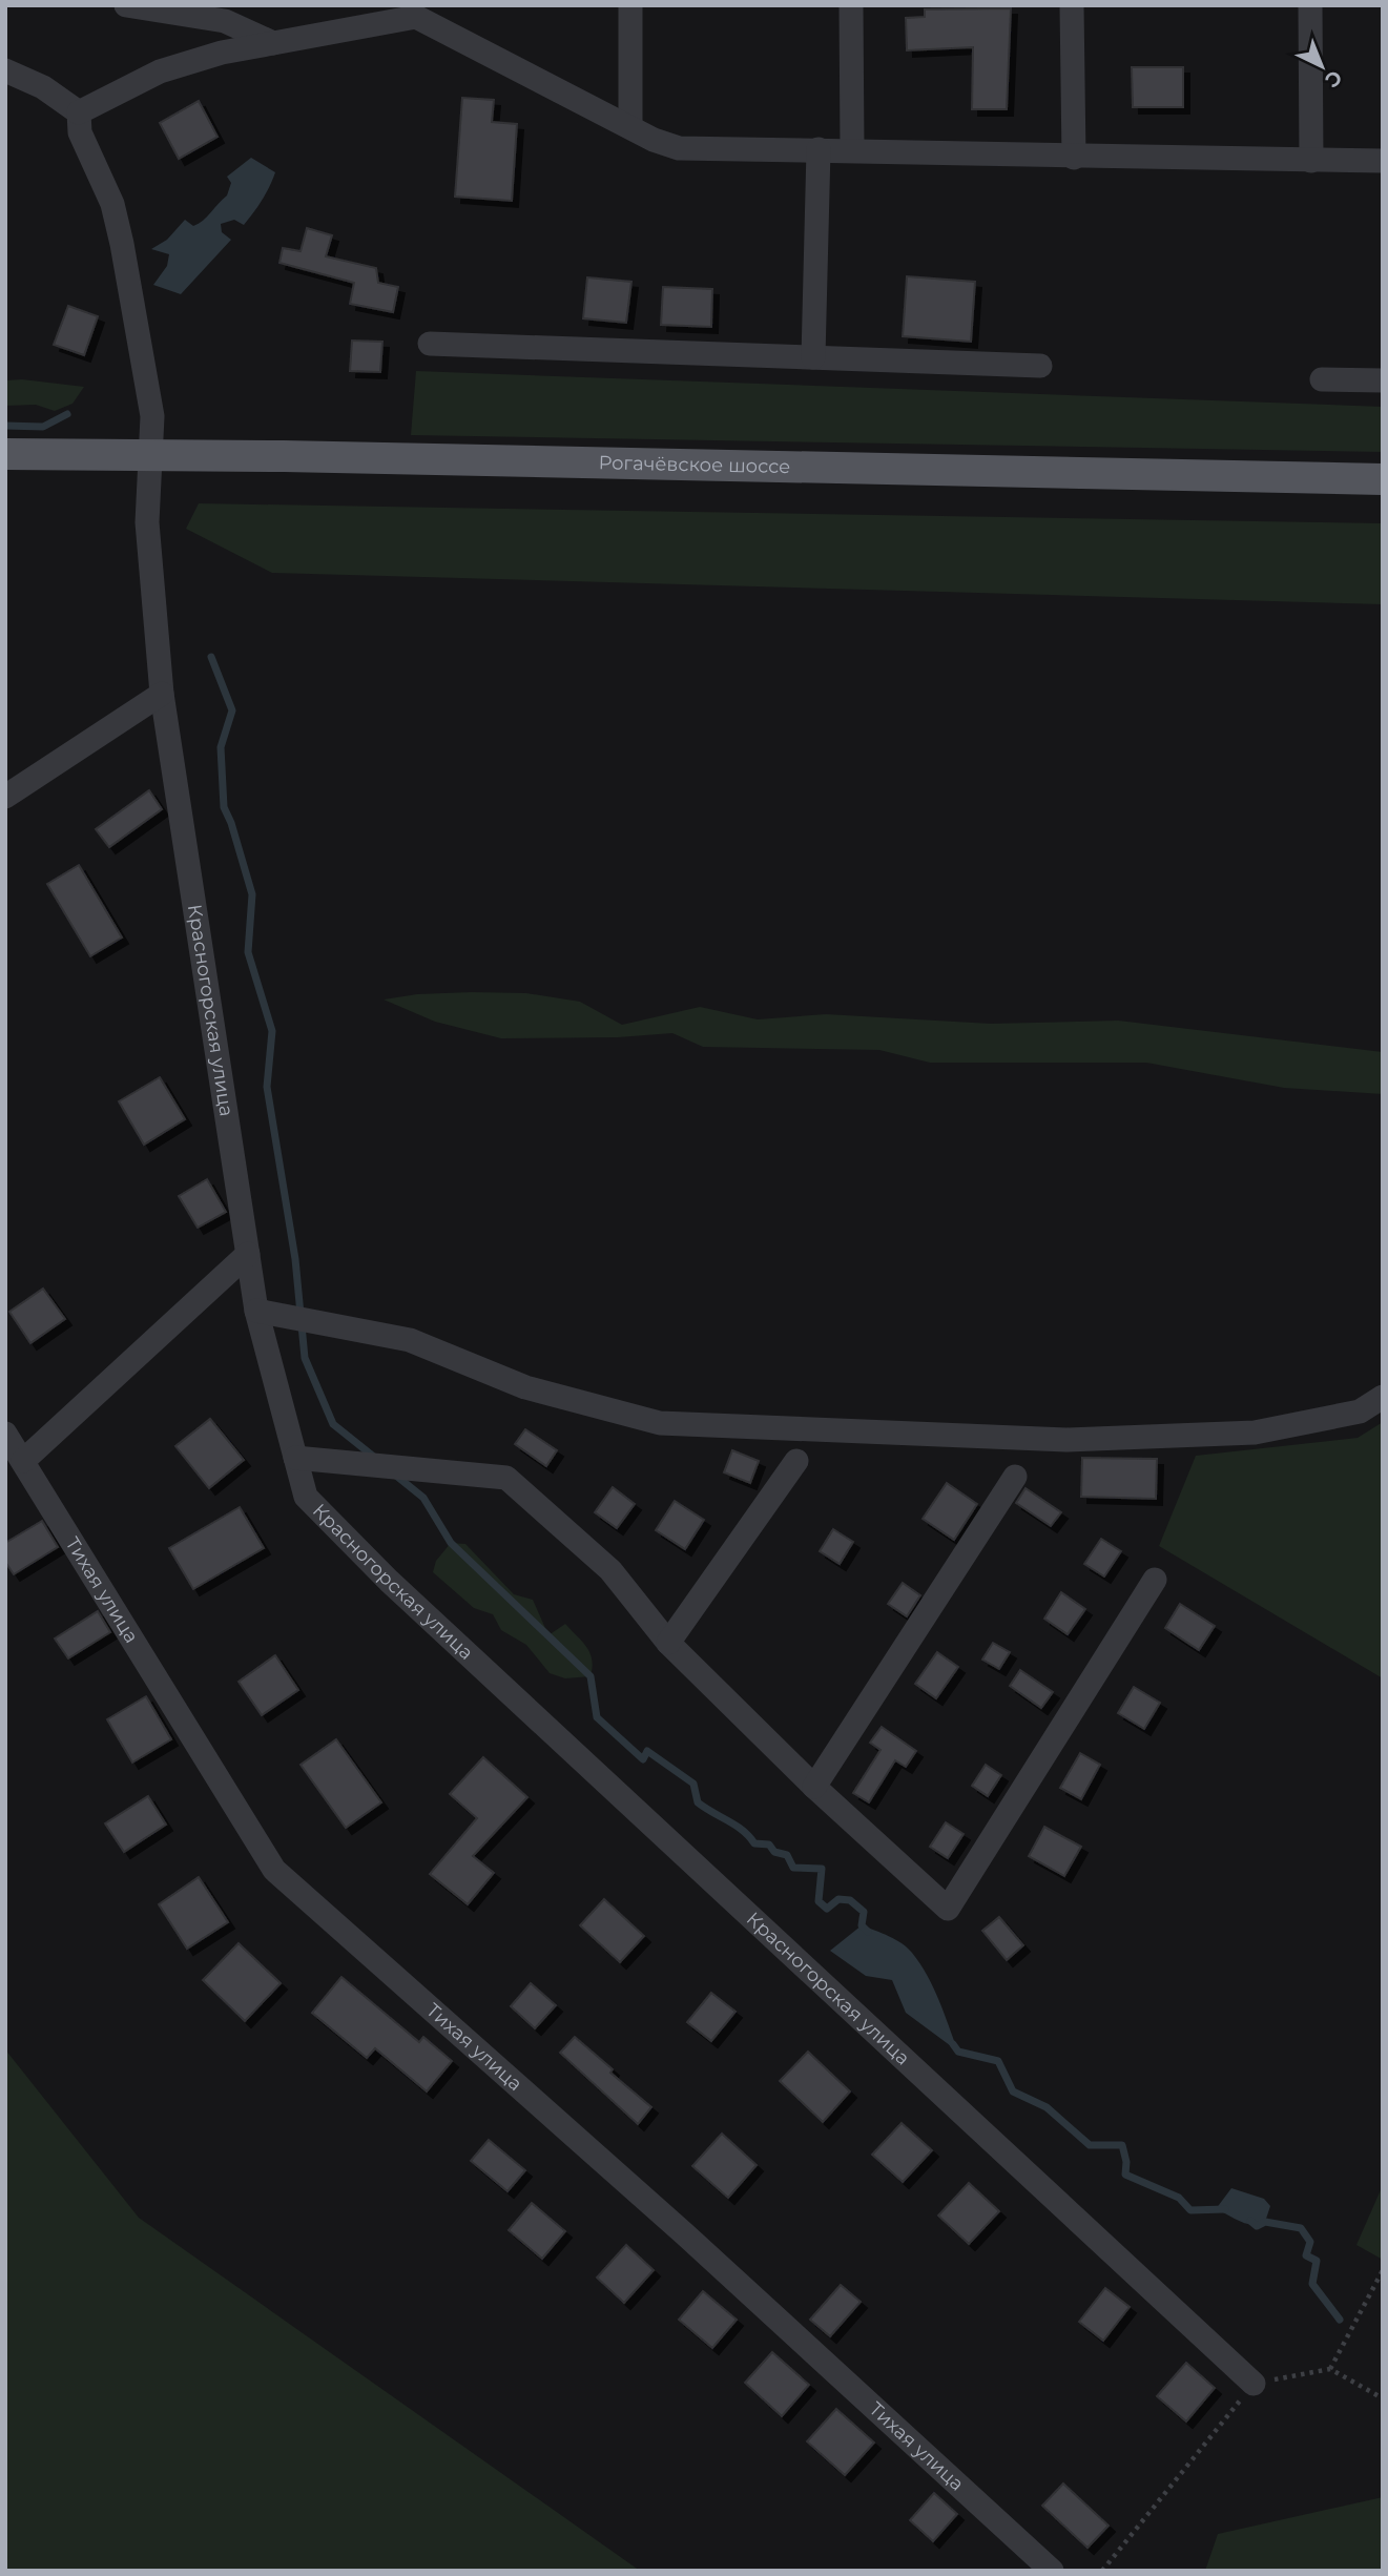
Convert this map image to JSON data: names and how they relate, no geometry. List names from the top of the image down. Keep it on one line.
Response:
{"streets":{"main road":["Рогачёвское шоссе"],"street":["Красногорская улица","Тихая улица"]},"crossings":[["Рогачёвское шоссе","Красногорская улица"]],"north":"bottom right"}
